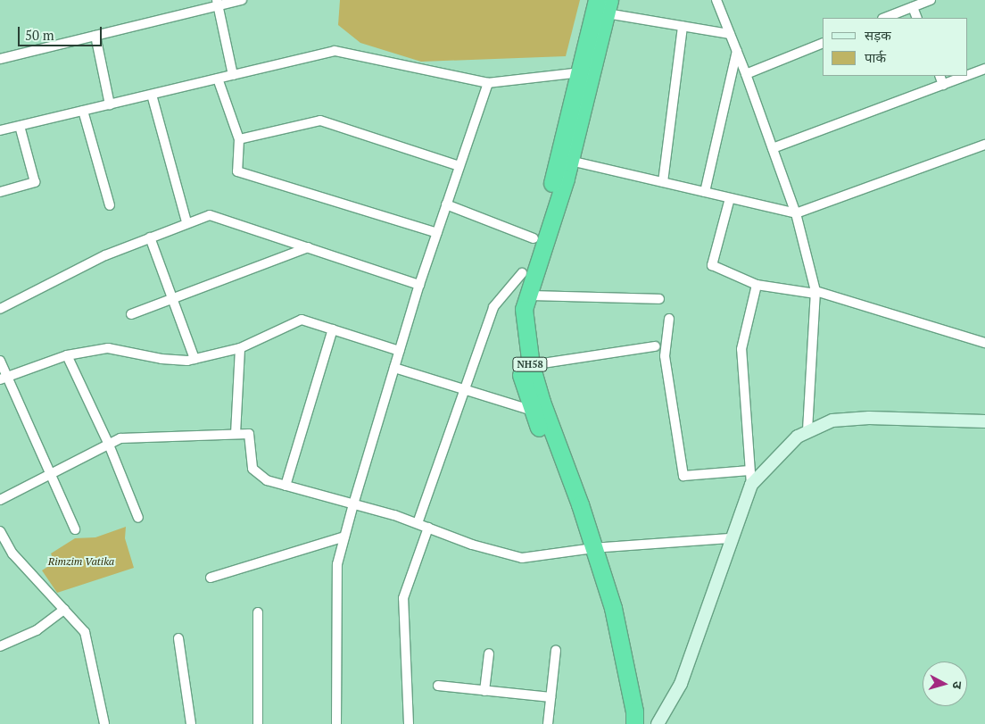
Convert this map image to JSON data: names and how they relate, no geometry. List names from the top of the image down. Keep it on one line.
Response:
{"streets":{"highway":["NH58"]},"parks":["Rimzim Vatika"],"legend":["सड़क","पार्क"],"scale_bar":"50 m","north":"right"}
